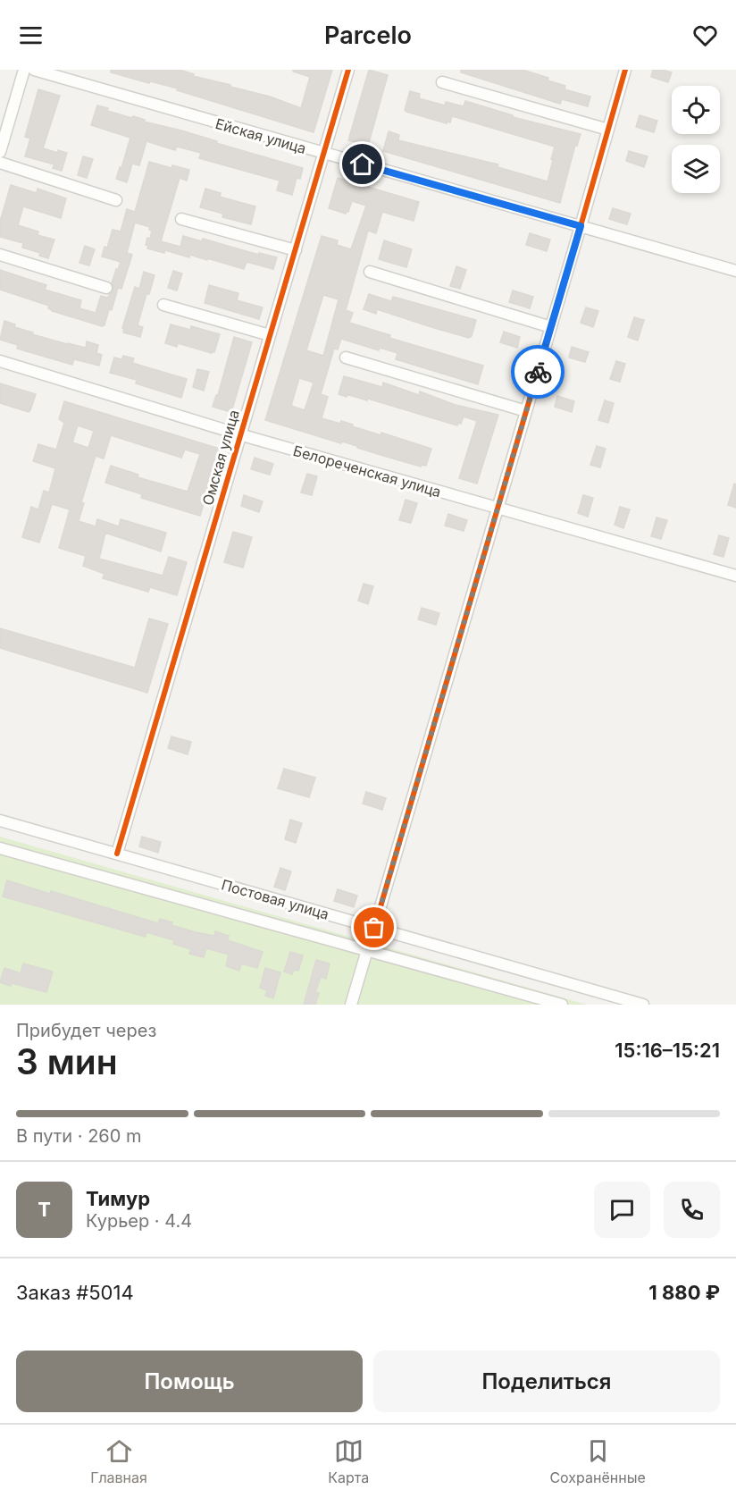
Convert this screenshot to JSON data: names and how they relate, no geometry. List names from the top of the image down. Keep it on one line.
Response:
{"streets":{"street":["Ейская улица","Омская улица","Белореченская улица","Постовая улица"]},"crossings":[["Ейская улица","Омская улица"],["Омская улица","Белореченская улица"],["Омская улица","Постовая улица"]],"page":{"header":"Parcelo","heading":["3 мин","Прибудет через","15:16–15:21"],"panel":["Тимур","Курьер · 4.4","Заказ #5014","1 880 ₽"],"bar":"В пути · 260 m","round":"Т","buttons":["Помощь","Поделиться"],"tabs":["Главная","Карта","Сохранённые"]}}
